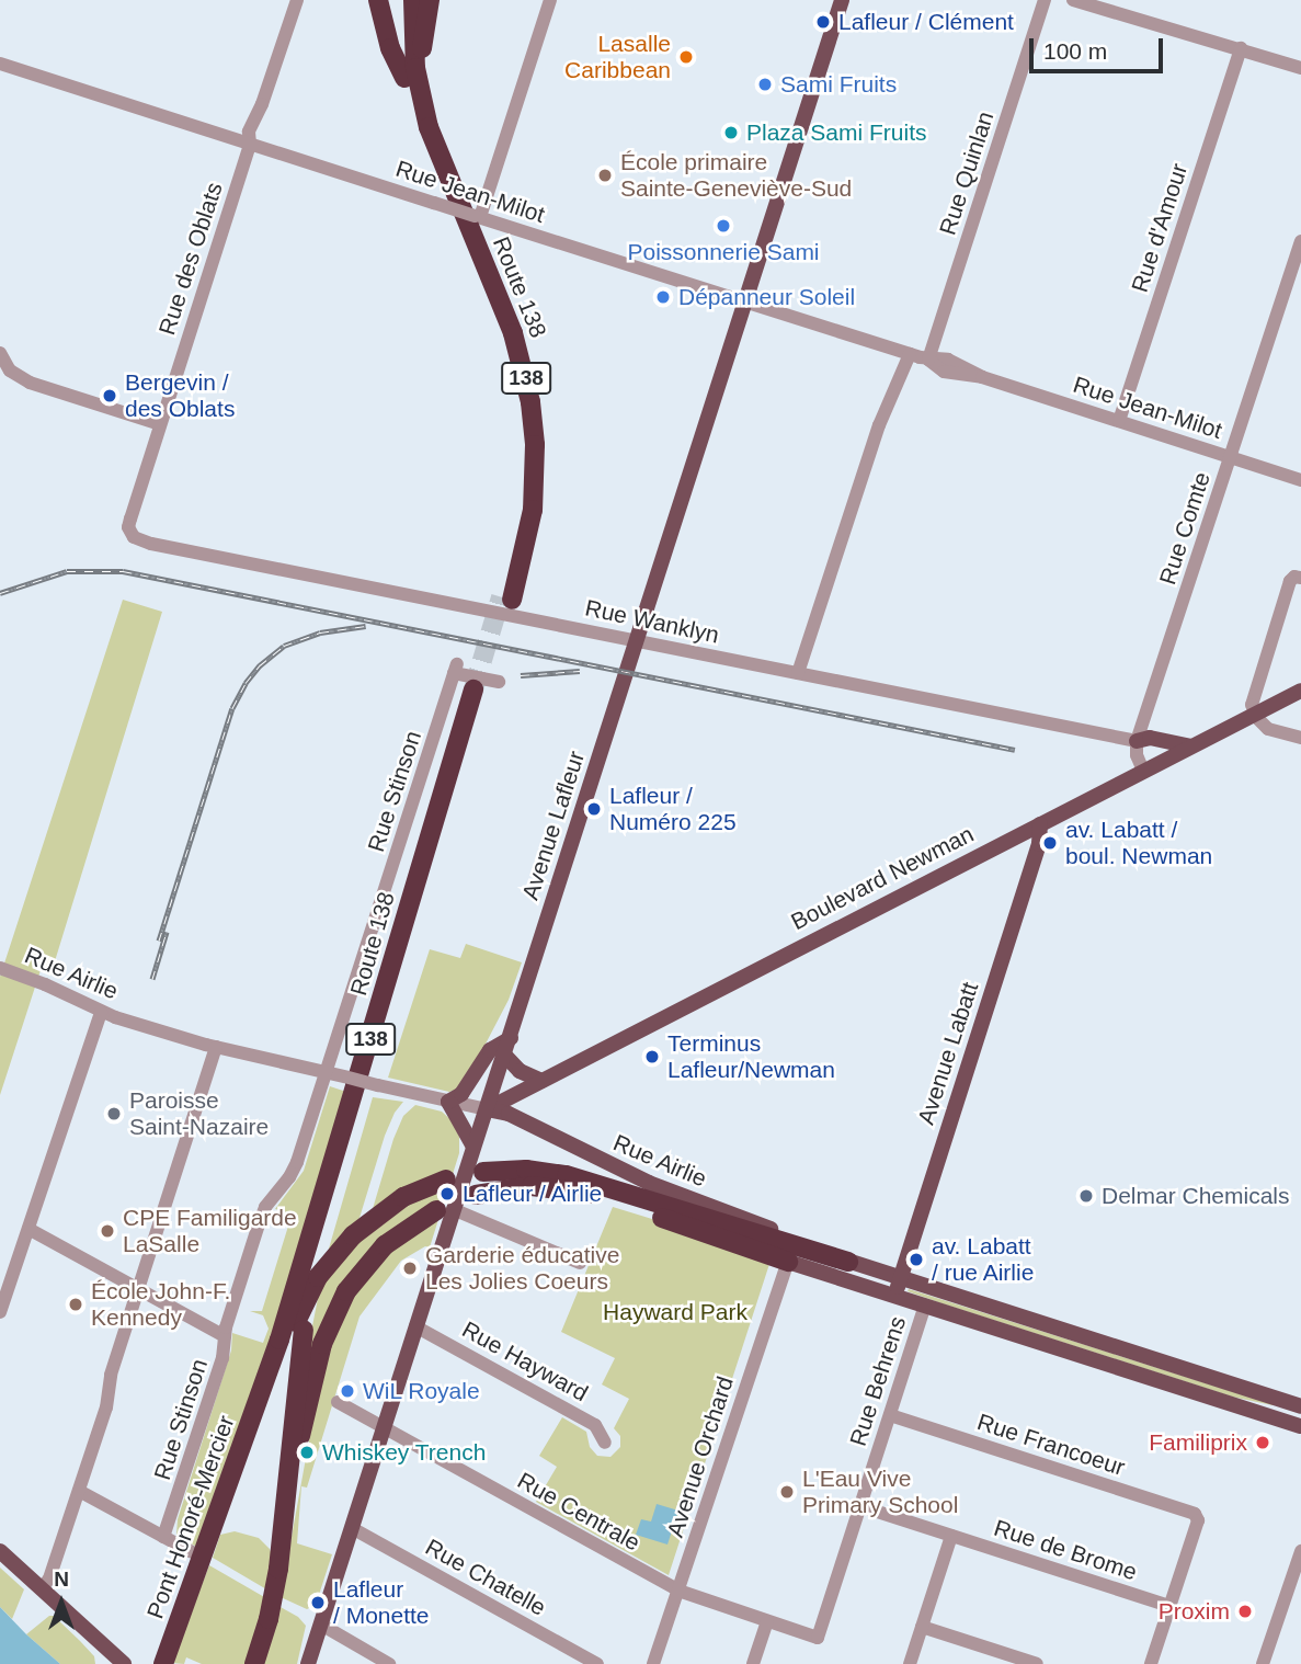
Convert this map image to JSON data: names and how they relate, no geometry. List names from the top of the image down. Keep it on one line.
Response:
{"streets":{"highway":["Route 138","138","Pont Honoré-Mercier"],"main road":["Avenue Lafleur","Boulevard Newman","Rue Airlie","Avenue Labatt"],"street":["Rue Quinlan","Rue Jean-Milot","Rue d'Amour","Rue des Oblats","Rue Comte","Rue Wanklyn","Rue Stinson","Rue Hayward","Rue Behrens","Rue Francoeur","Avenue Orchard","Rue Centrale","Rue de Brome","Rue Chatelle"]},"crossings":[["Rue Quinlan","Rue Jean-Milot"],["Rue Jean-Milot","Rue d'Amour"],["Rue Jean-Milot","Rue des Oblats"],["Rue Jean-Milot","Rue Comte"],["Rue Jean-Milot","Avenue Lafleur"],["Rue des Oblats","Rue Wanklyn"],["Route 138","Rue Stinson"],["Route 138","Pont Honoré-Mercier"],["Rue Comte","Rue Wanklyn"],["Rue Wanklyn","Avenue Lafleur"],["Rue Stinson","Rue Airlie"],["Avenue Lafleur","Boulevard Newman"],["Avenue Lafleur","Rue Airlie"],["Avenue Lafleur","Rue Hayward"],["Avenue Lafleur","Rue Centrale"],["Avenue Lafleur","Rue Chatelle"],["Boulevard Newman","Rue Airlie"],["Boulevard Newman","Avenue Labatt"],["Rue Airlie","Avenue Labatt"],["Rue Behrens","Rue Francoeur"],["Rue Behrens","Rue Centrale"],["Rue Behrens","Rue de Brome"],["Rue Francoeur","Rue de Brome"],["Avenue Orchard","Rue Centrale"]],"parks":["Hayward Park"],"places":["Lafleur / Clément","Lasalle Caribbean","Sami Fruits","Plaza Sami Fruits","École primaire Sainte-Geneviève-Sud","Poissonnerie Sami","Dépanneur Soleil","Bergevin / des Oblats","Lafleur / Numéro 225","av. Labatt / boul. Newman","Terminus Lafleur/Newman","Paroisse Saint-Nazaire","Lafleur / Airlie","Delmar Chemicals","CPE Familigarde LaSalle","av. Labatt / rue Airlie","Garderie éducative Les Jolies Coeurs","École John-F. Kennedy","WiL Royale","Familiprix","Whiskey Trench","L'Eau Vive Primary School","Lafleur / Monette","Proxim"],"scale_bar":"100 m","north":"top"}
